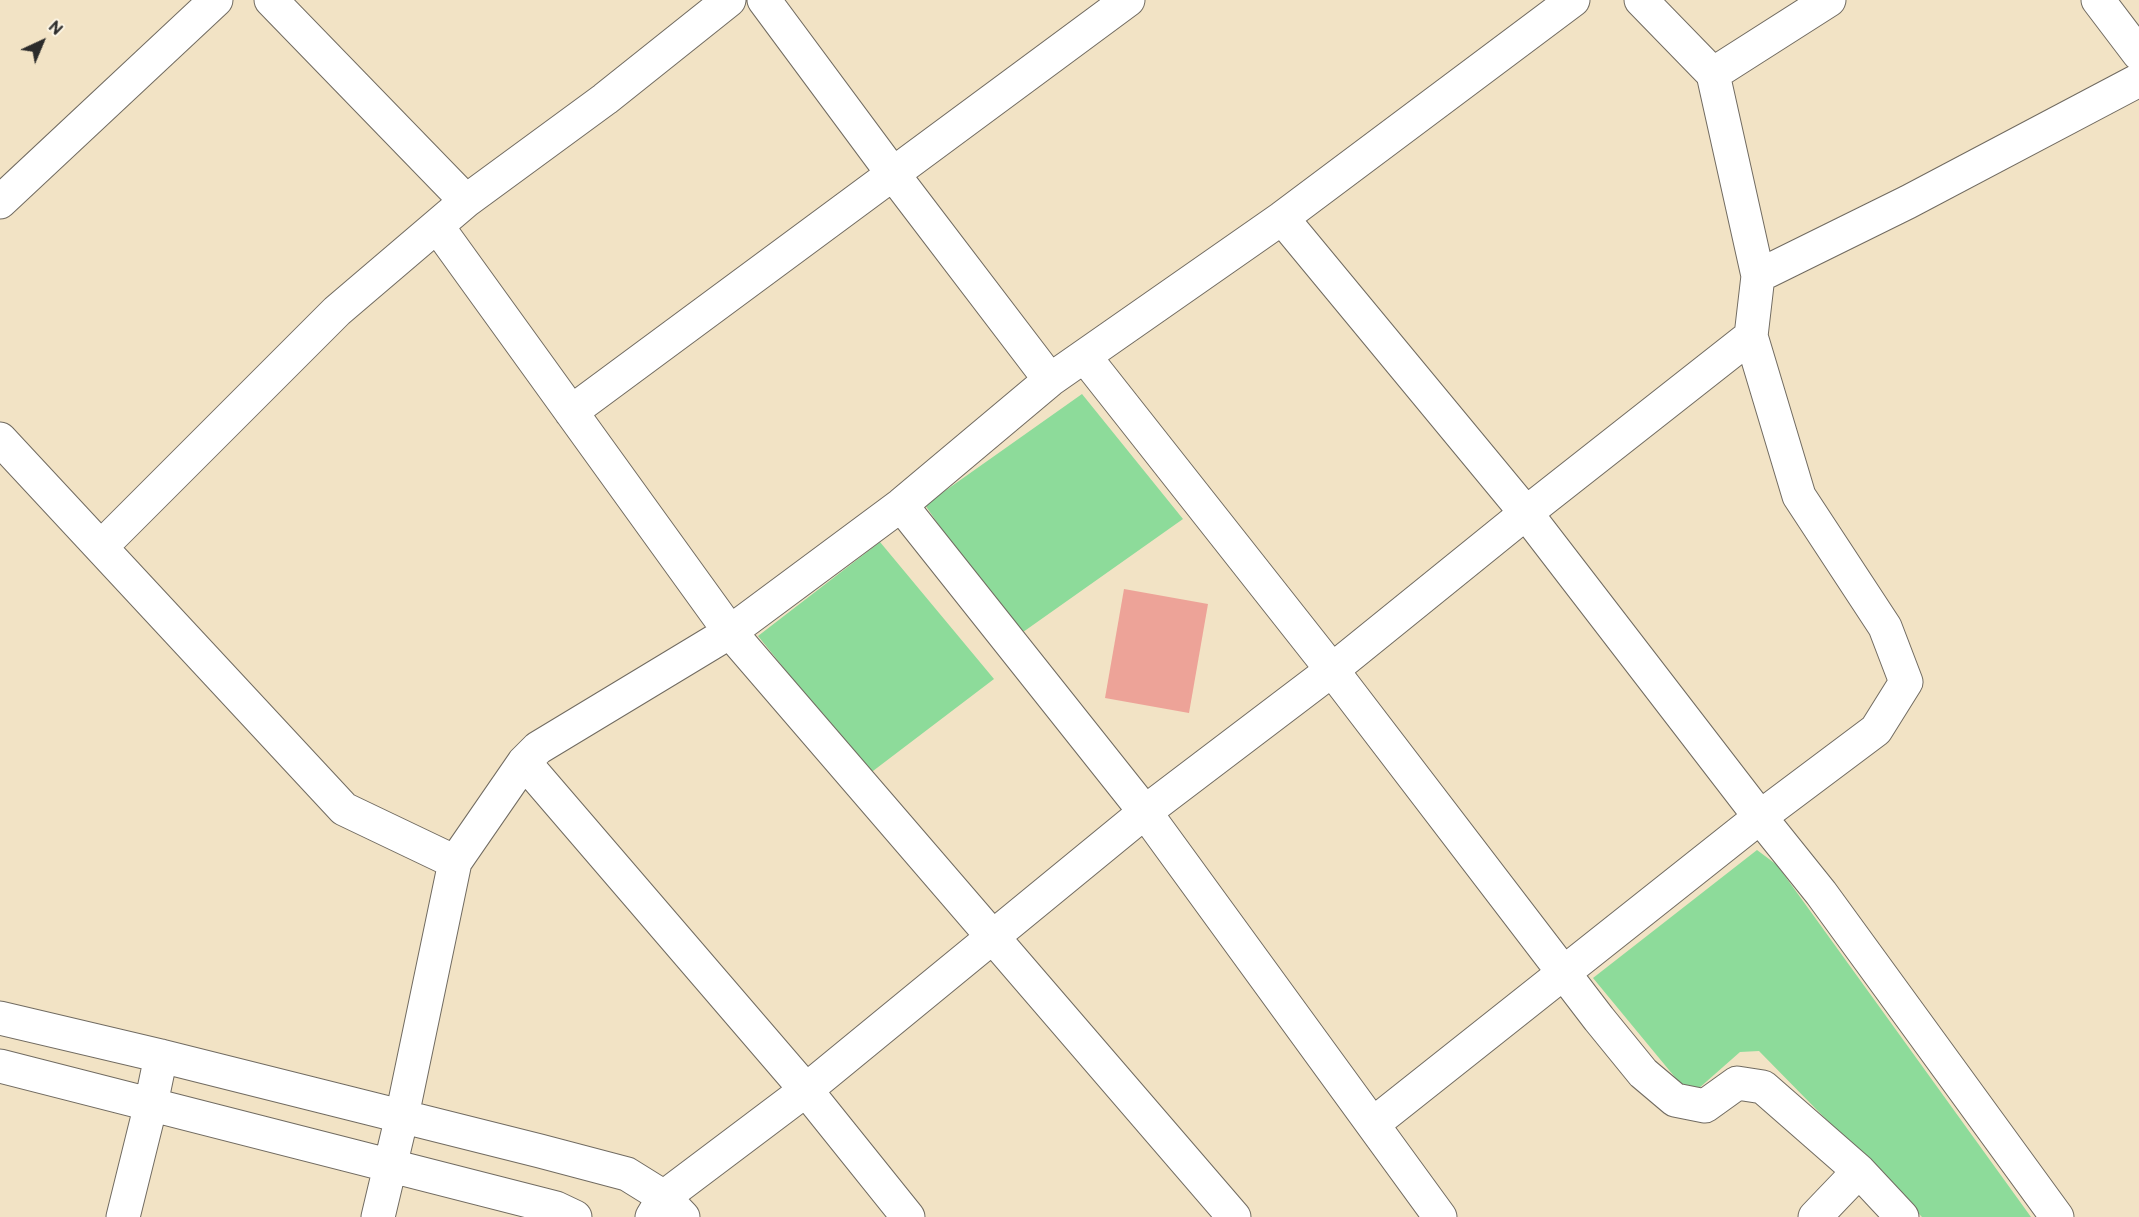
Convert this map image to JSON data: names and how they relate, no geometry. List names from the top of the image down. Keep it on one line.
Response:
{"north":"top right"}
